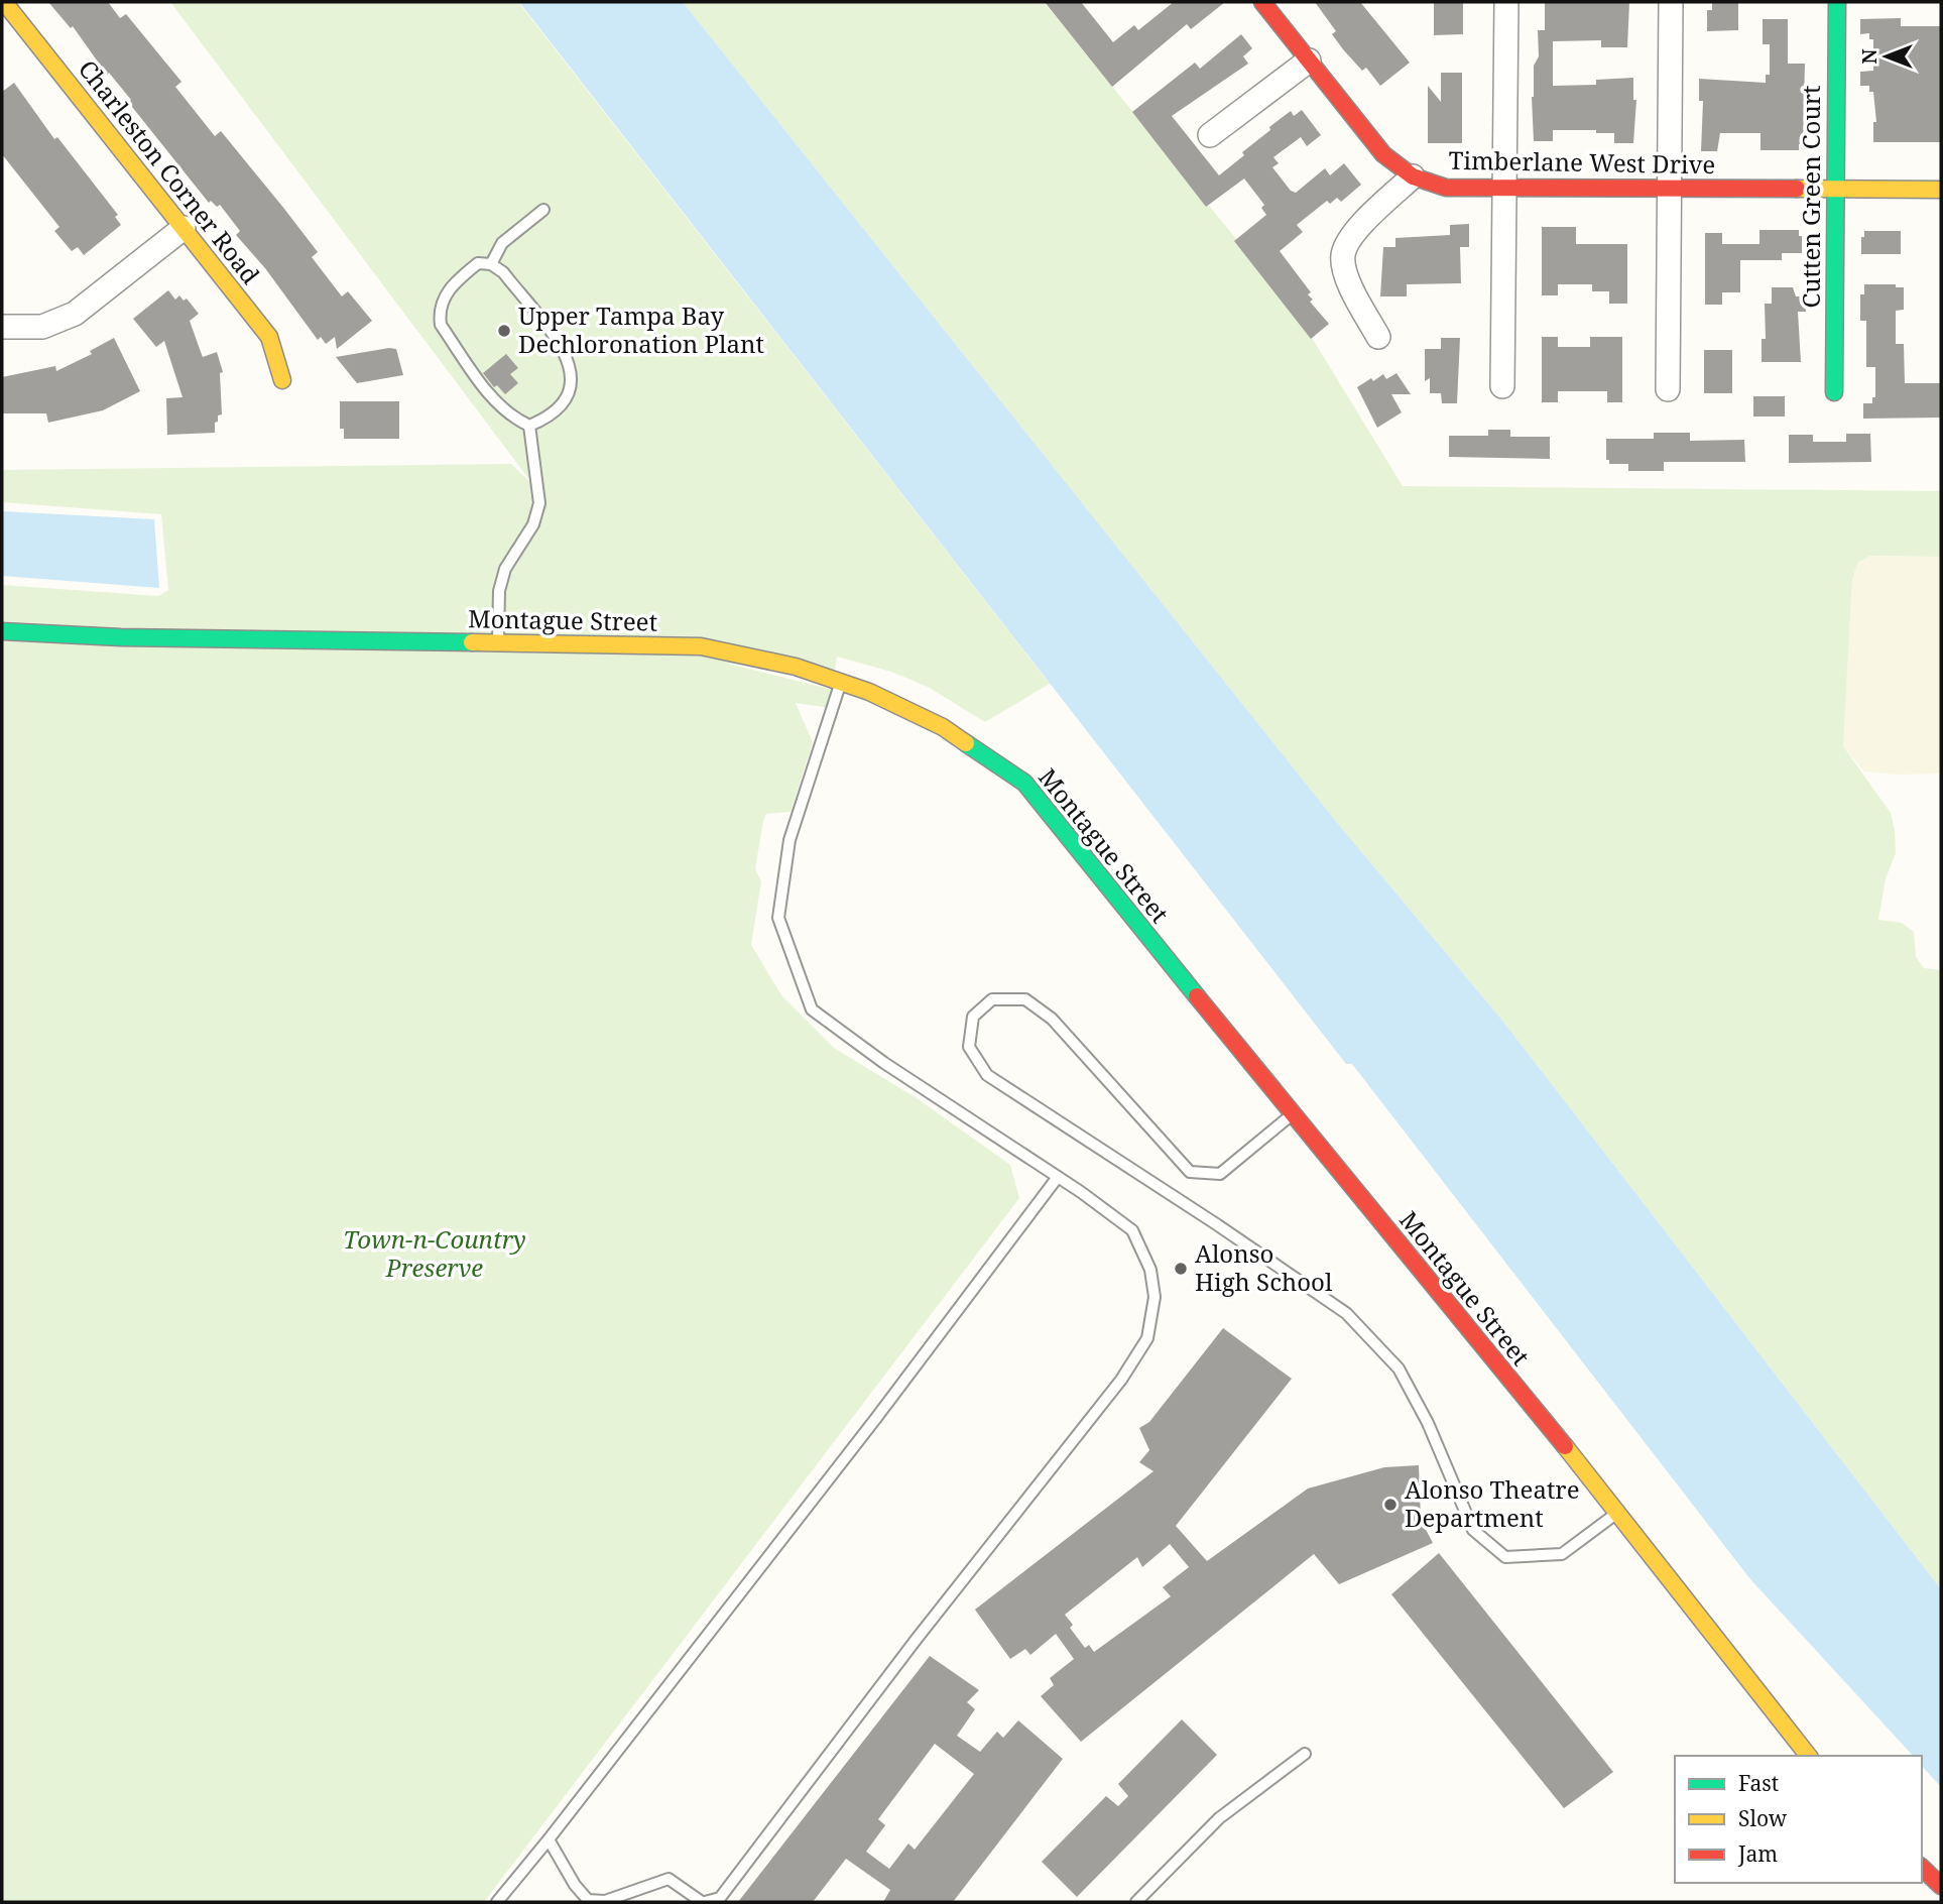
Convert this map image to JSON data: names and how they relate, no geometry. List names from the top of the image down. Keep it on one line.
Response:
{"streets":{"street":["Timberlane West Drive","Charleston Corner Road","Cutten Green Court","Montague Street"]},"crossings":[["Timberlane West Drive","Cutten Green Court"]],"parks":["Town-n-Country Preserve"],"places":["Upper Tampa Bay Dechloronation Plant","Alonso High School","Alonso Theatre Department"],"legend":["Fast","Slow","Jam"],"north":"left"}
